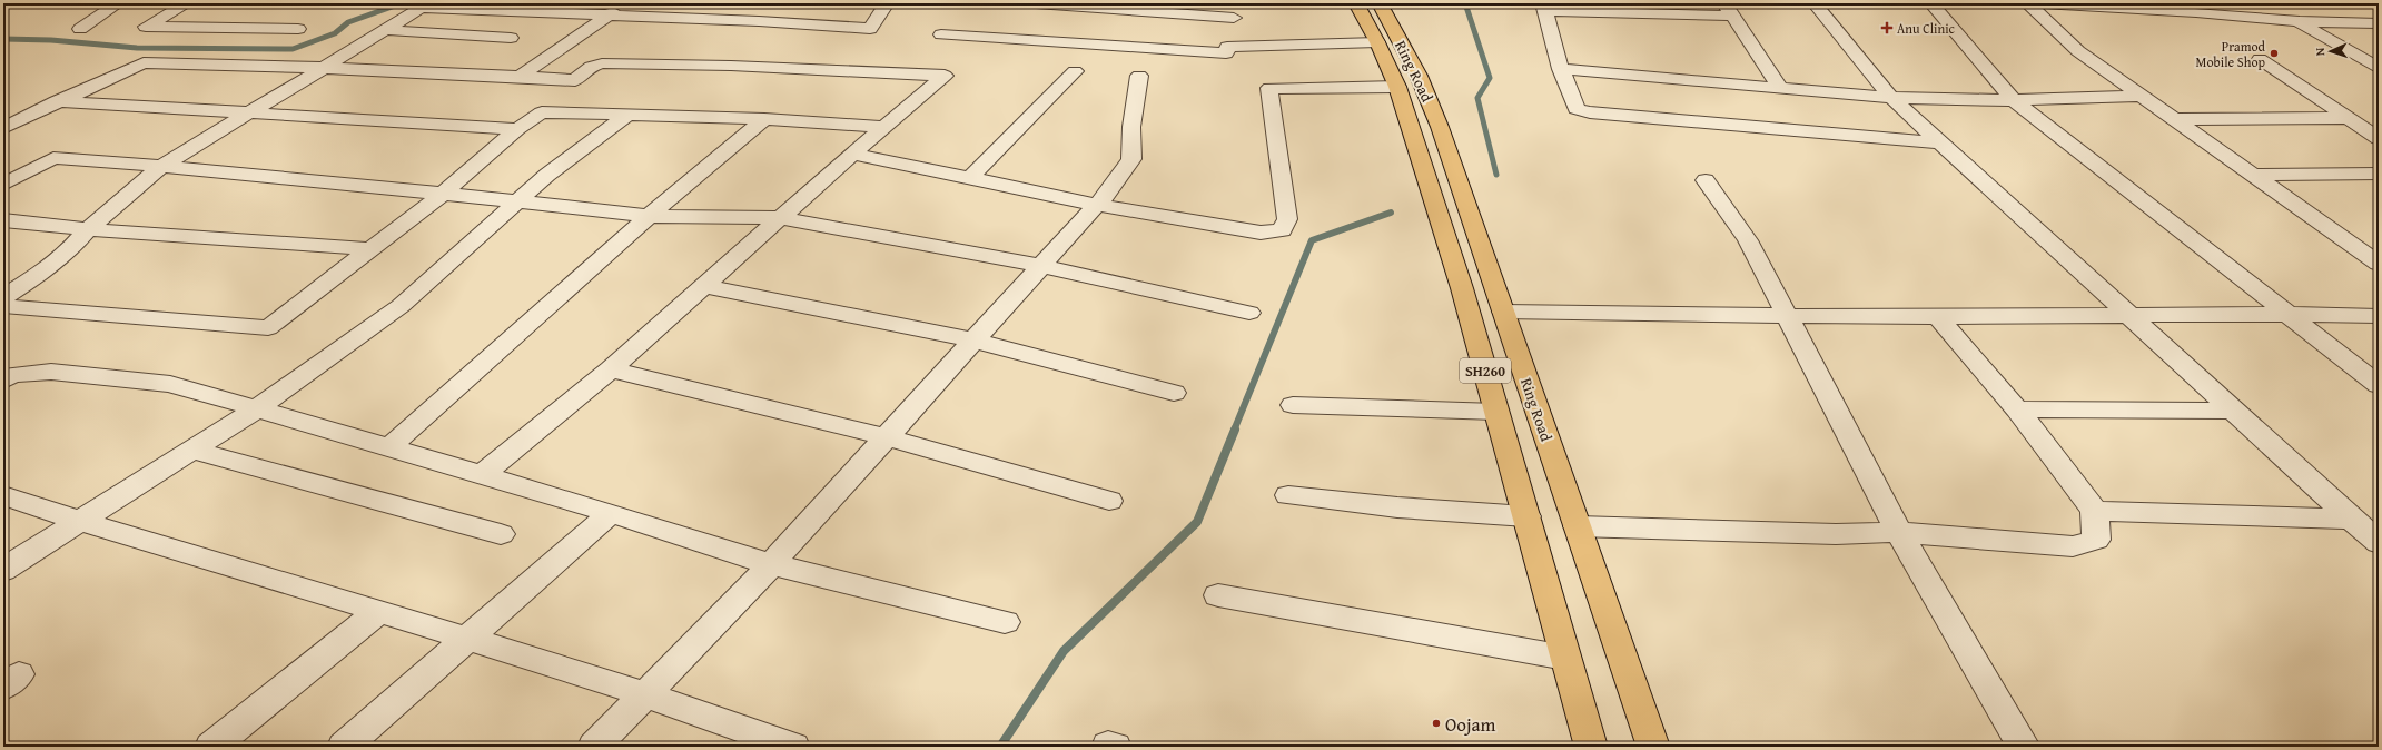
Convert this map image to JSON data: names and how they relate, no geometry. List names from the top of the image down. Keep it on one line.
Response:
{"streets":{"highway":["Ring Road","SH260"]},"places":{"health":["Anu Clinic"],"other":["Pramod Mobile Shop","Oojam"]},"north":"left"}
